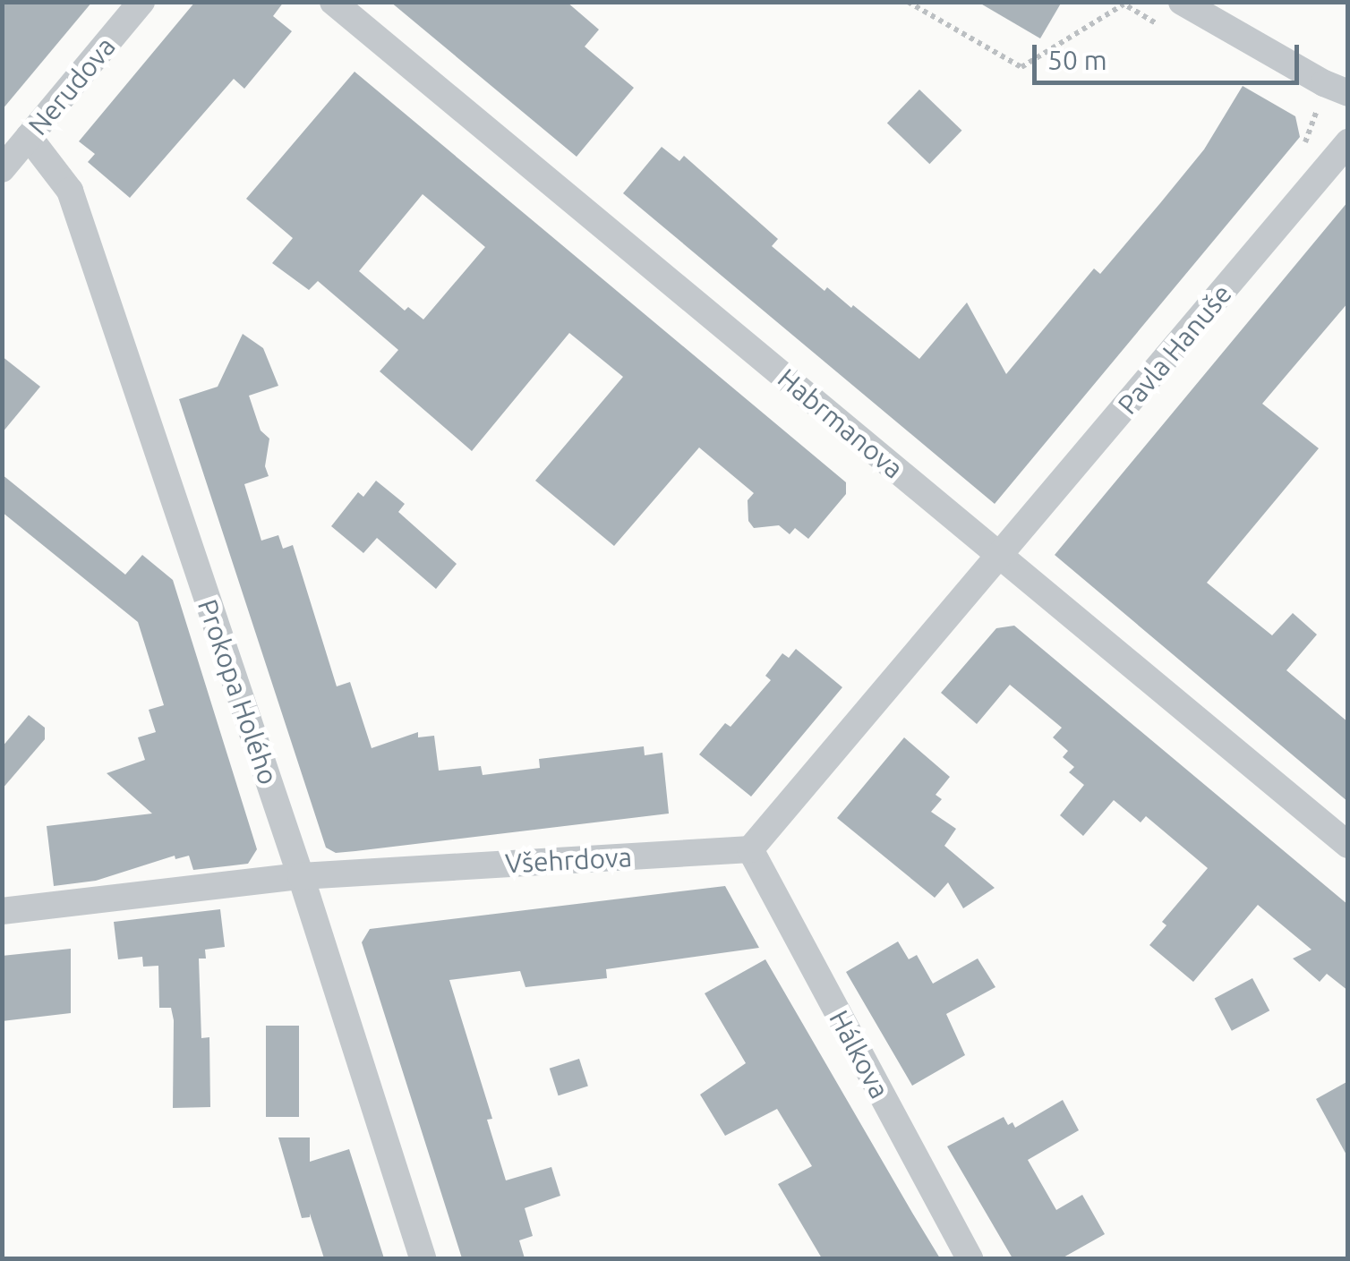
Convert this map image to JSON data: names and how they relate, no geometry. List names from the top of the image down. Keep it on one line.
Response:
{"streets":{"street":["Nerudova","Pavla Hanuše","Habrmanova","Prokopa Holého","Všehrdova","Hálkova"]},"crossings":[["Nerudova","Prokopa Holého"],["Pavla Hanuše","Habrmanova"],["Prokopa Holého","Všehrdova"],["Všehrdova","Hálkova"]],"scale_bar":"50 m"}
